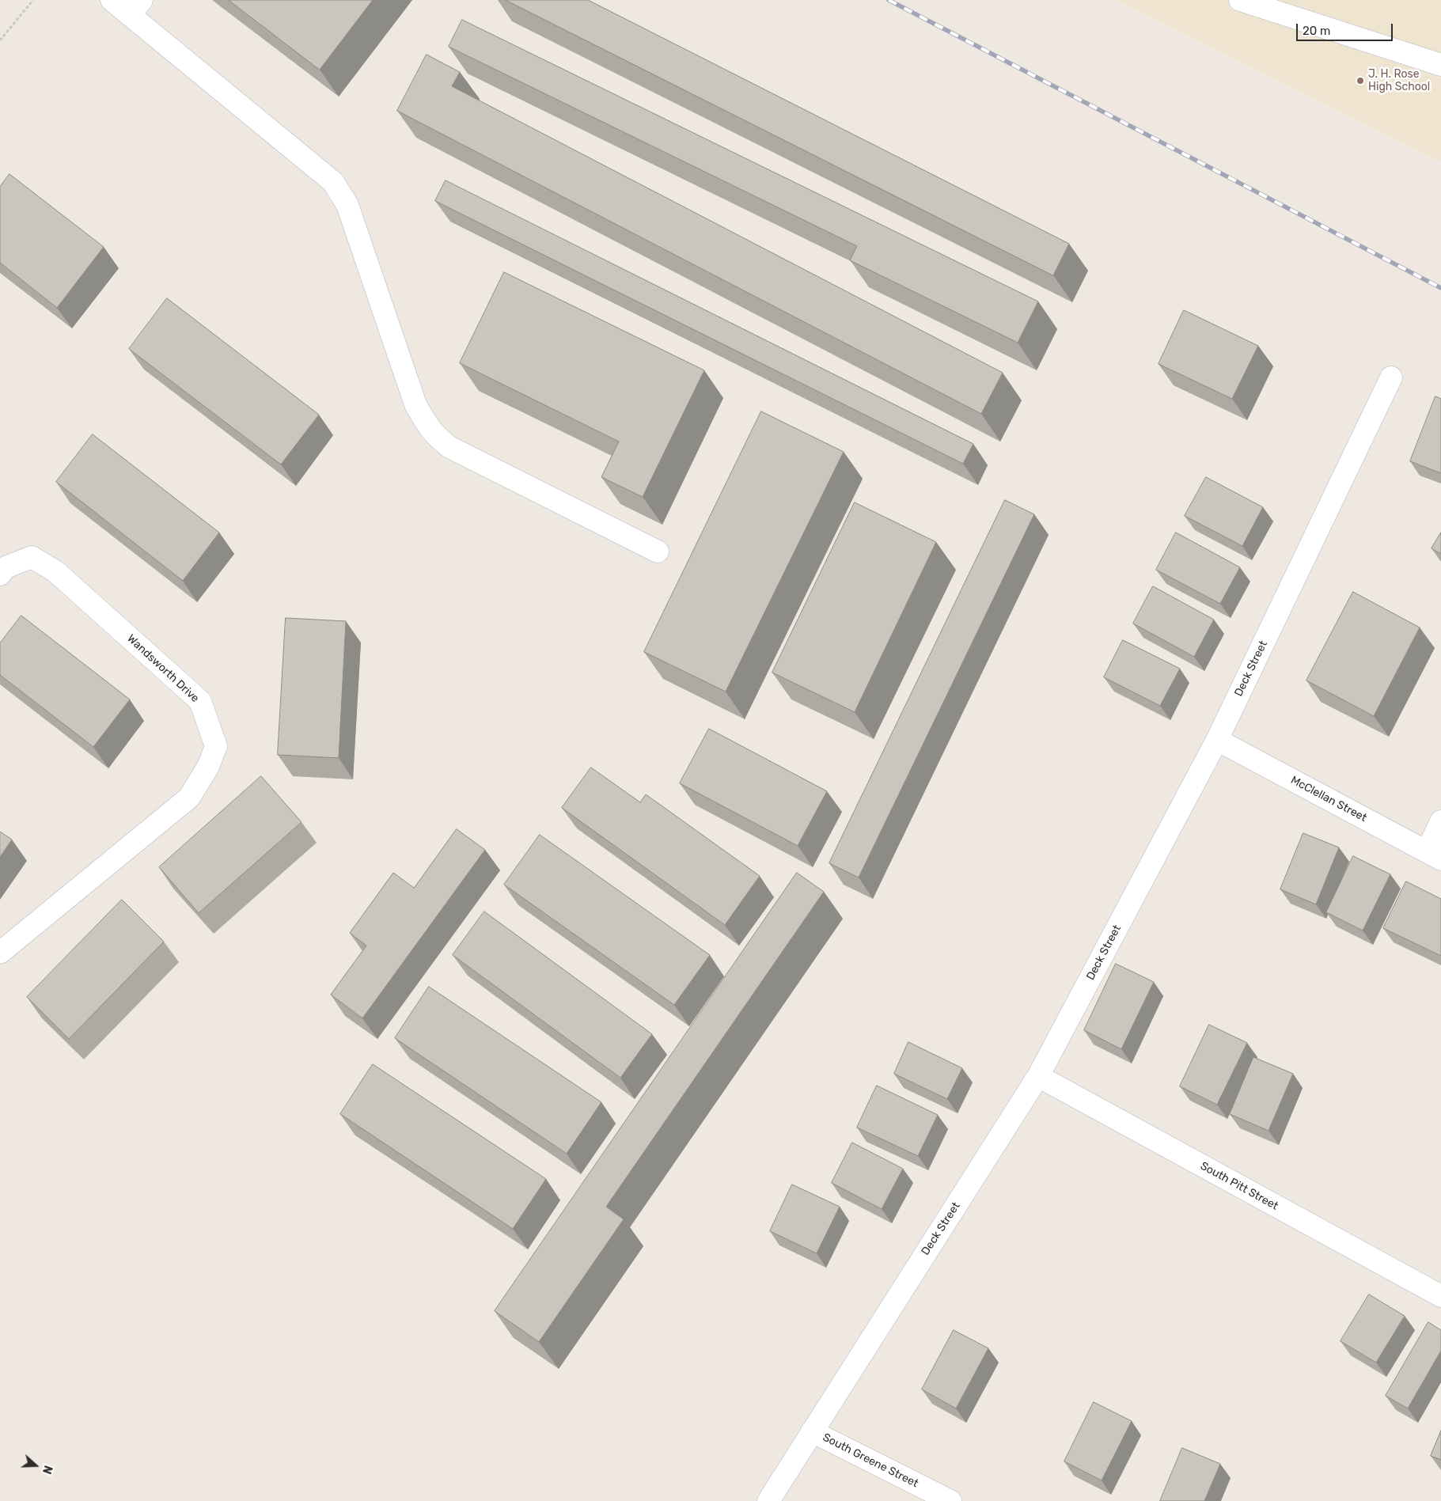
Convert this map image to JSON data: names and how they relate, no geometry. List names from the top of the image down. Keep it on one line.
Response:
{"streets":{"street":["Wandsworth Drive","Deck Street","McClellan Street","South Pitt Street","South Greene Street"]},"crossings":[["Deck Street","McClellan Street"],["Deck Street","South Pitt Street"],["Deck Street","South Greene Street"]],"places":["J. H. Rose High School"],"scale_bar":"20 m","north":"right"}
